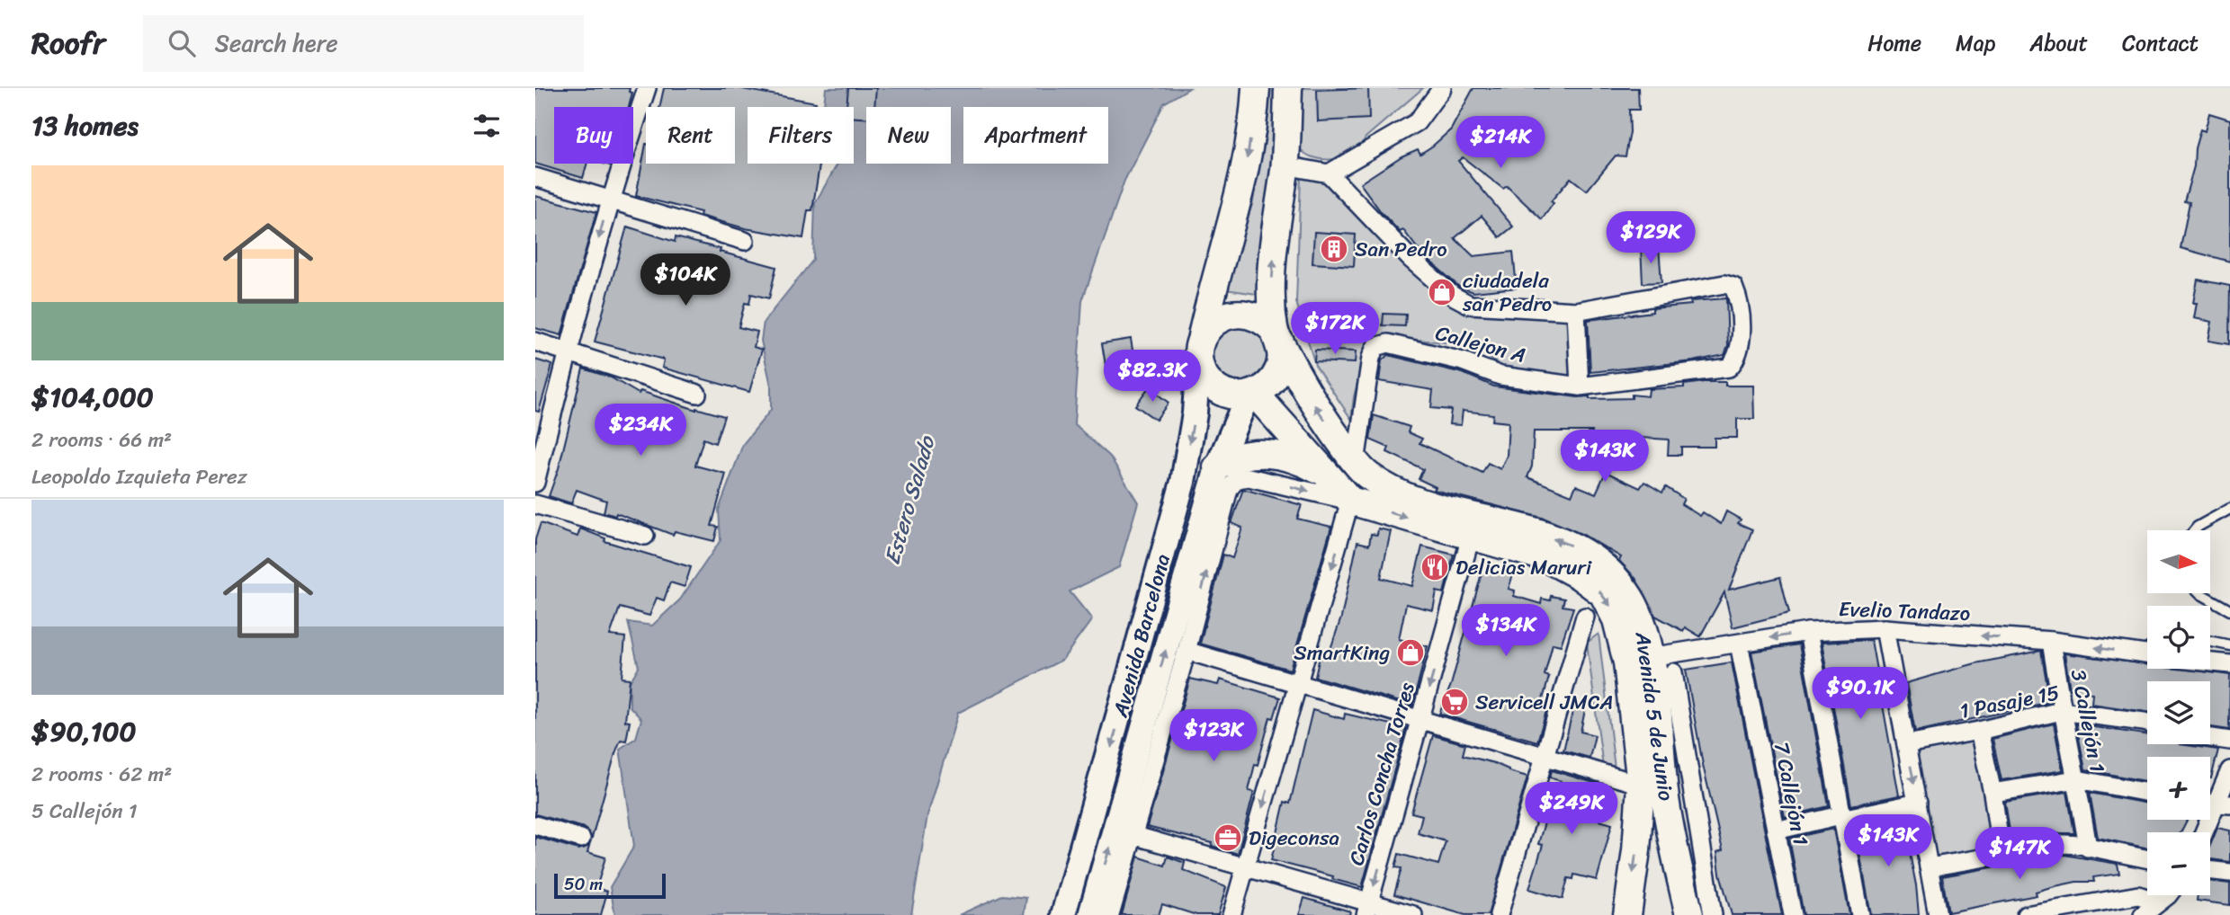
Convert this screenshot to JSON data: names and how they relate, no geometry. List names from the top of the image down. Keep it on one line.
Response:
{"streets":{"main road":["Avenida Barcelona","Avenida 5 de Junio"],"street":["Callejon A","Evelio Tandazo","1 Pasaje 15","3 Callejón 1","Carlos Concha Torres","7 Callejón 1"]},"crossings":[["Callejon A","Avenida 5 de Junio"],["Evelio Tandazo","Avenida 5 de Junio"],["Evelio Tandazo","3 Callejón 1"],["Evelio Tandazo","7 Callejón 1"],["Avenida Barcelona","Avenida 5 de Junio"],["1 Pasaje 15","3 Callejón 1"],["Avenida 5 de Junio","Carlos Concha Torres"]],"water":["Estero Salado"],"places":{"building":["San Pedro"],"shop":["ciudadela san Pedro","SmartKing"],"restaurant":["Delicias Maruri"],"supermarket":["Servicell JMCA"],"office":["Digeconsa"]},"scale_bar":"50 m","north":"right","page":{"header":"Roofr","search":"Search here","nav":["Home","Map","About","Contact"],"heading":"13 homes","chip":["Buy","Rent","Filters","New","Apartment"],"price":["$214K","$129K","$104K","$172K","$82.3K","$234K","$143K","$134K","$90.1K","$123K","$249K","$143K","$147K"],"list":[{"name":"$104,000","note":"2 rooms · 66 m² · Leopoldo Izquieta Perez"},{"name":"$90,100","note":"2 rooms · 62 m² · 5 Callejón 1"}],"map_buttons":["+","−"],"scale":"50 m"}}
